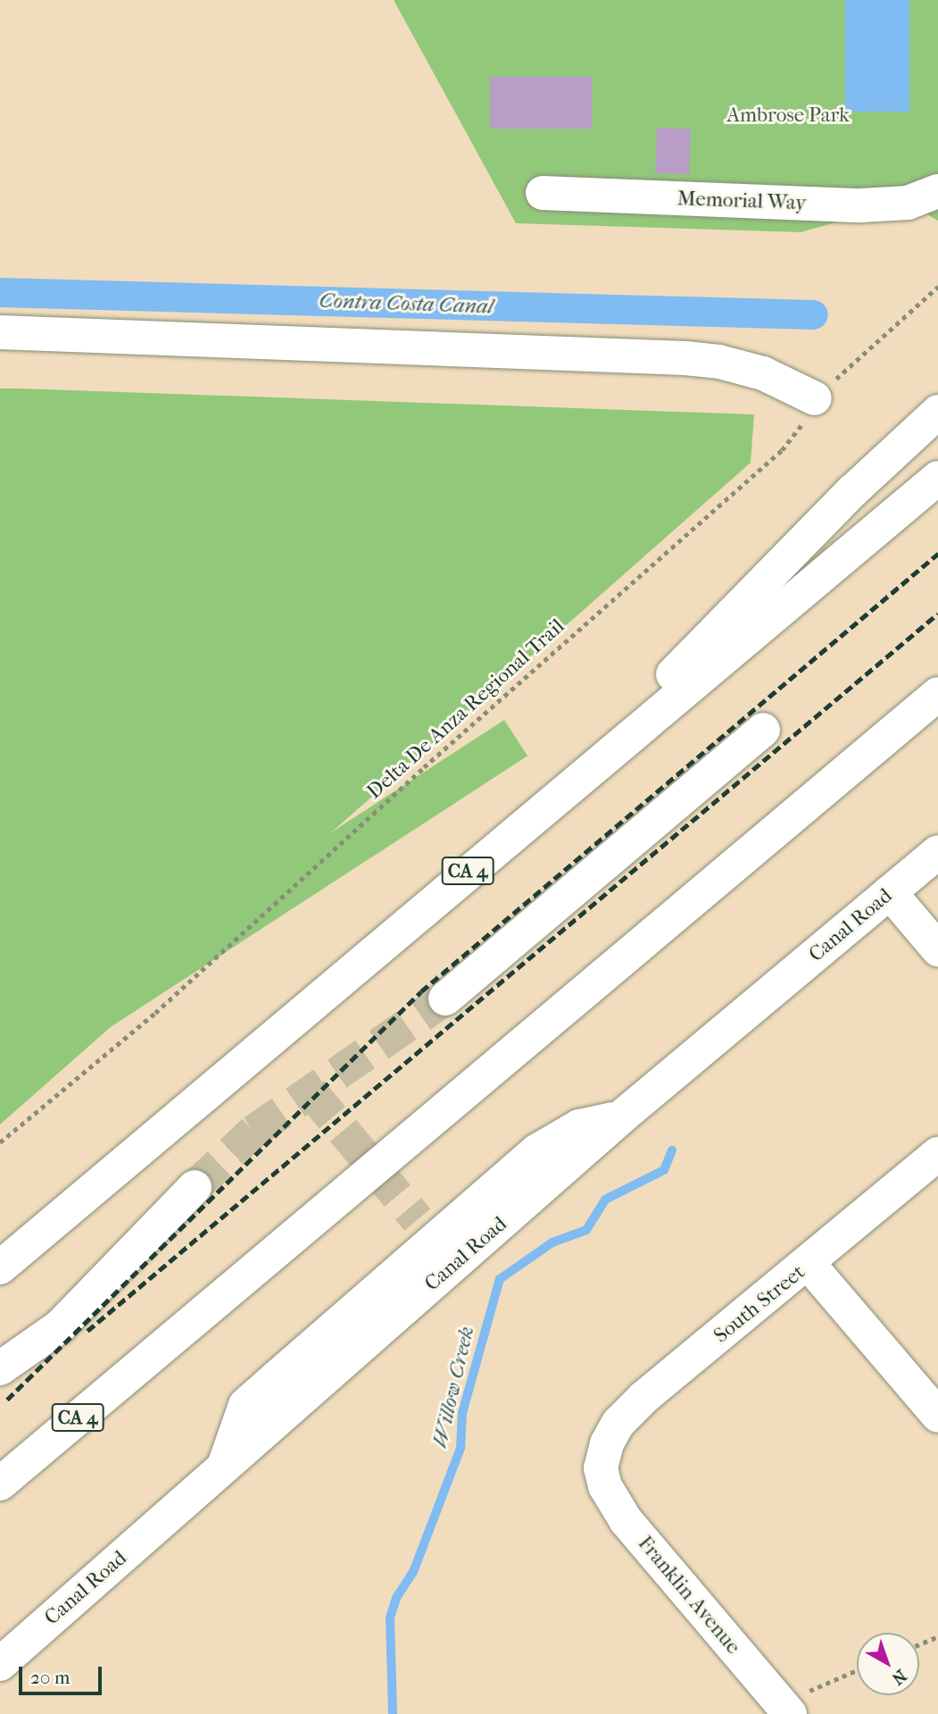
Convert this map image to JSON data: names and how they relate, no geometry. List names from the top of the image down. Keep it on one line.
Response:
{"streets":{"main road":["Memorial Way","CA 4","Canal Road","South Street","Franklin Avenue"],"path":["Delta De Anza Regional Trail"]},"crossings":[["South Street","Franklin Avenue"]],"water":["Contra Costa Canal","Willow Creek"],"parks":["Ambrose Park"],"scale_bar":"20 m","north":"bottom right"}
